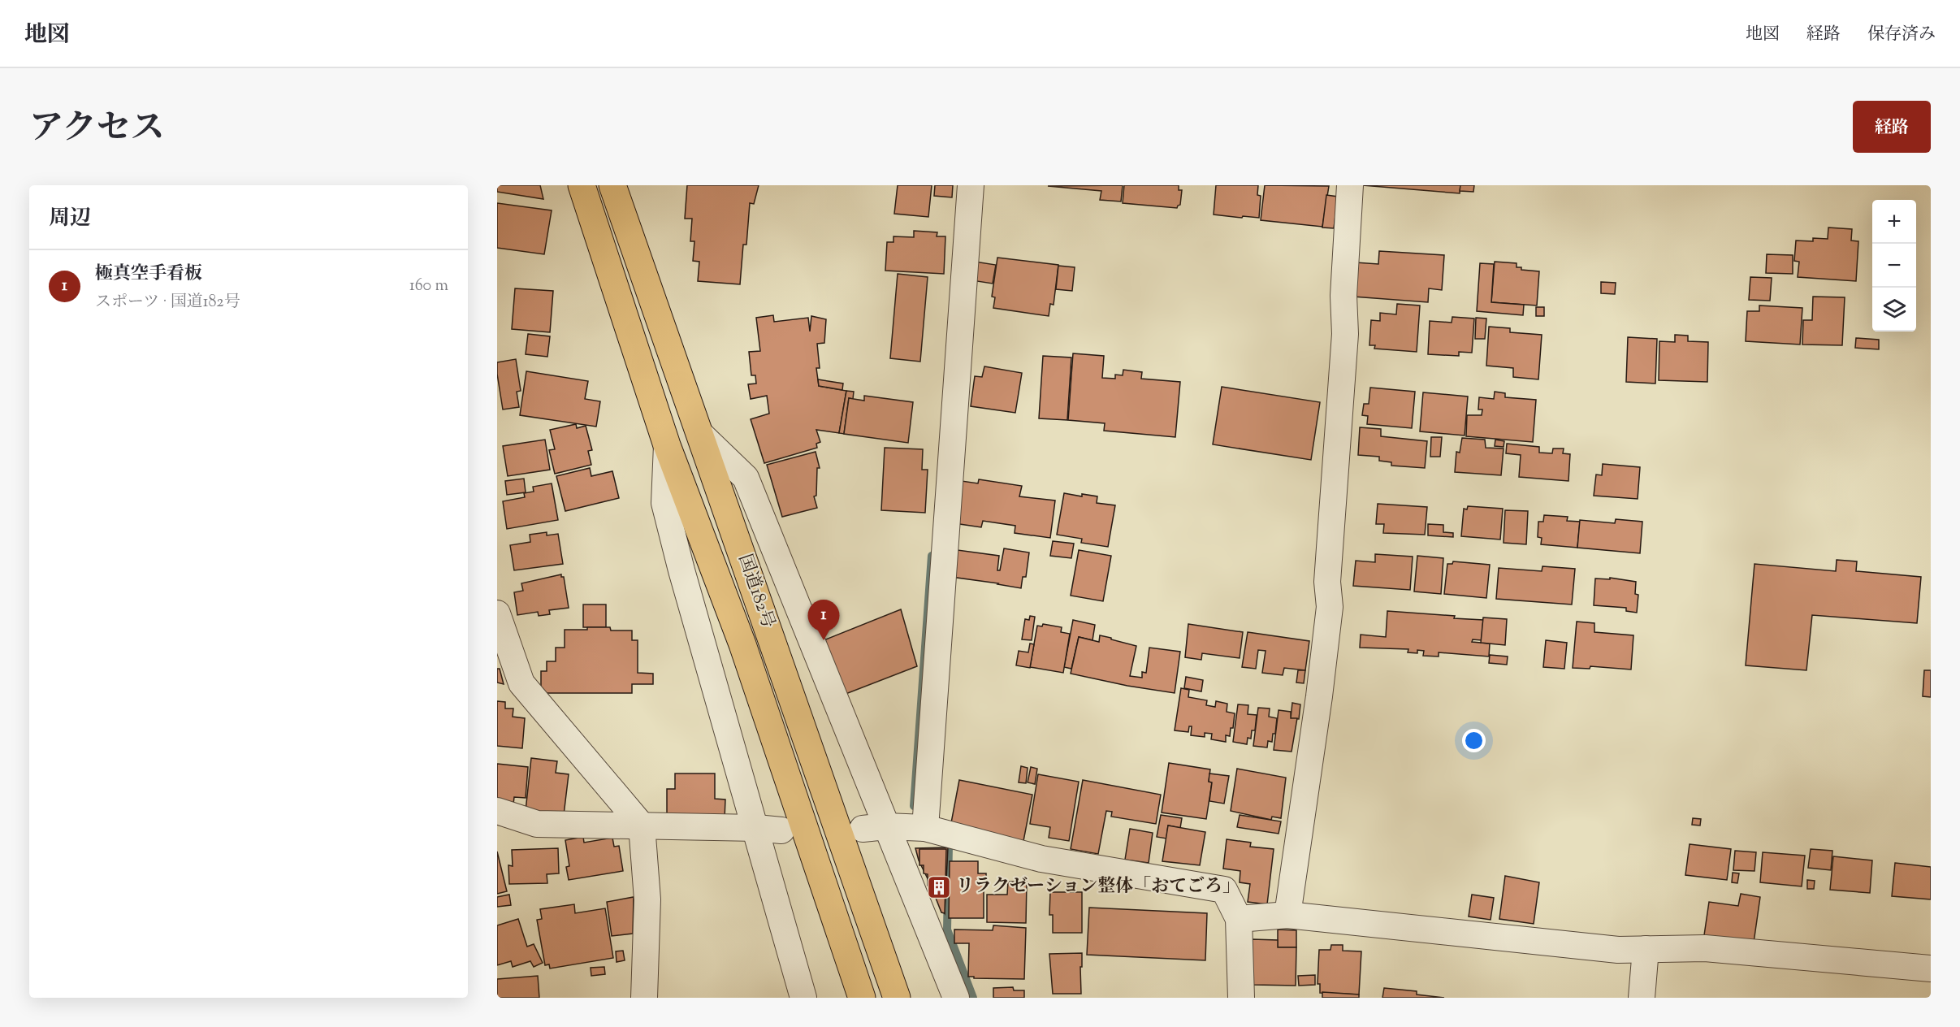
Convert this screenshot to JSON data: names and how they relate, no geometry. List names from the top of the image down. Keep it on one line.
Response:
{"streets":{"highway":["国道182号"]},"places":{"building":["リラクゼーション整体「おてごろ」"]},"page":{"header":"地図","nav":["地図","経路","保存済み"],"title":"アクセス","buttons":"経路","heading":"周辺","map_buttons":["+","−"],"list":[{"mark":"1","name":"極真空手看板","note":"スポーツ · 国道182号","value":"160 m"}],"pins":"1"}}
